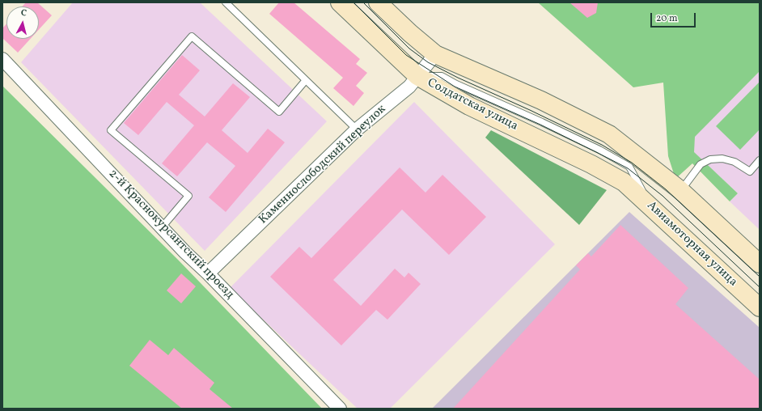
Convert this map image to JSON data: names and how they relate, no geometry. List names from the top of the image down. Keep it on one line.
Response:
{"streets":{"main road":["Солдатская улица","Авиамоторная улица"],"street":["Каменнослободский переулок","2-й Краснокурсантский проезд"]},"crossings":[["Солдатская улица","Каменнослободский переулок"],["Солдатская улица","Авиамоторная улица"],["Каменнослободский переулок","2-й Краснокурсантский проезд"]],"scale_bar":"20 m","north":"top"}
